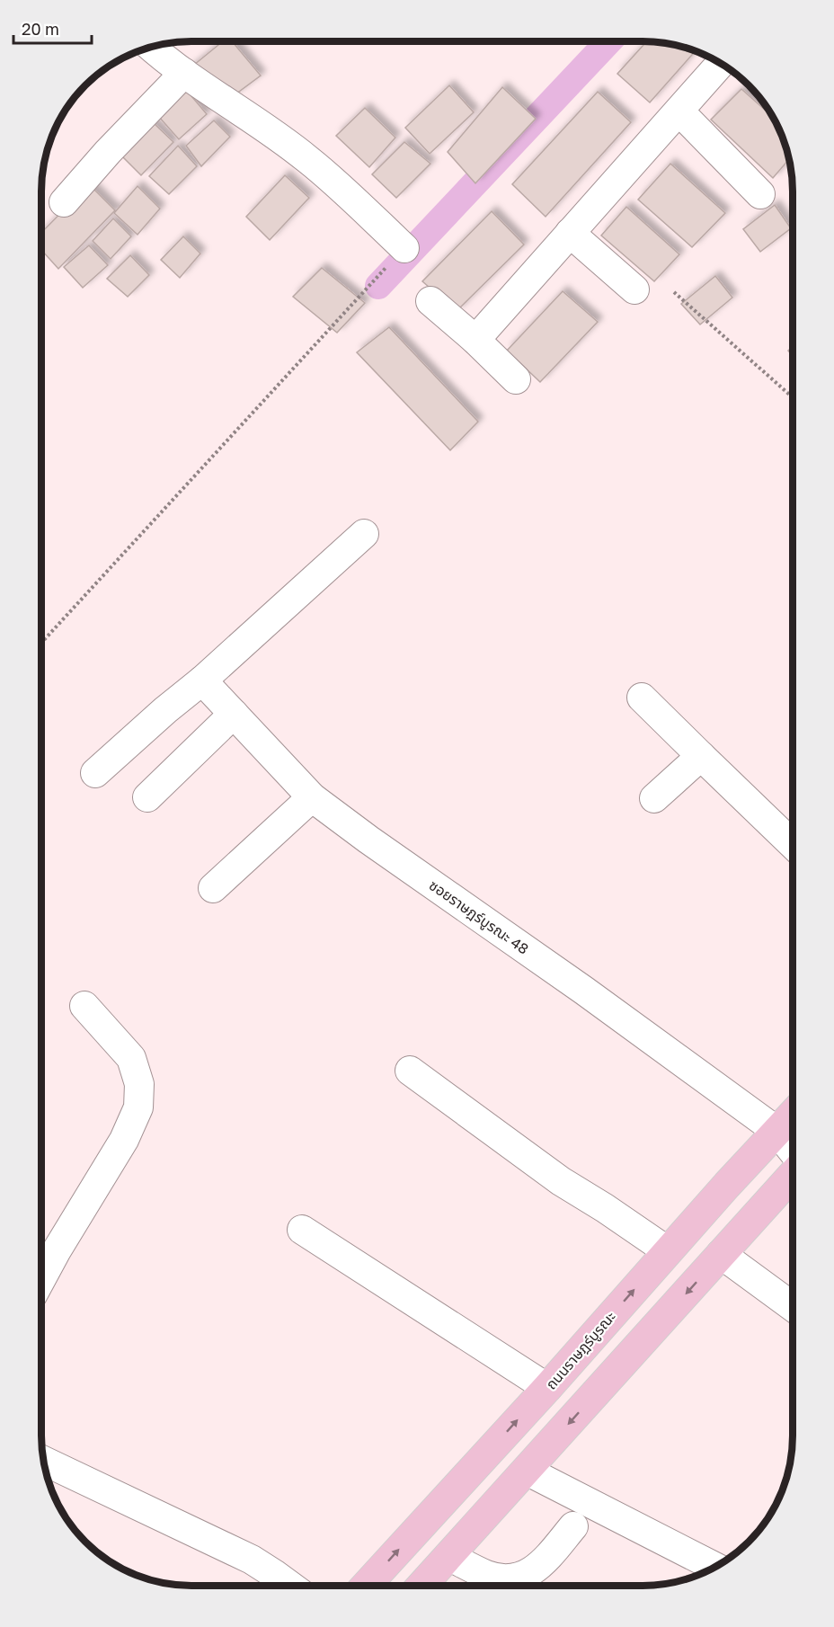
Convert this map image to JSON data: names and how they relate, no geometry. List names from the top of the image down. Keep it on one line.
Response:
{"streets":{"main road":["ถนนราษฎร์บูรณะ"],"street":["ซอยราษฎร์บูรณะ 48"]},"crossings":[["ซอยราษฎร์บูรณะ 48","ถนนราษฎร์บูรณะ"]],"scale_bar":"20 m"}
